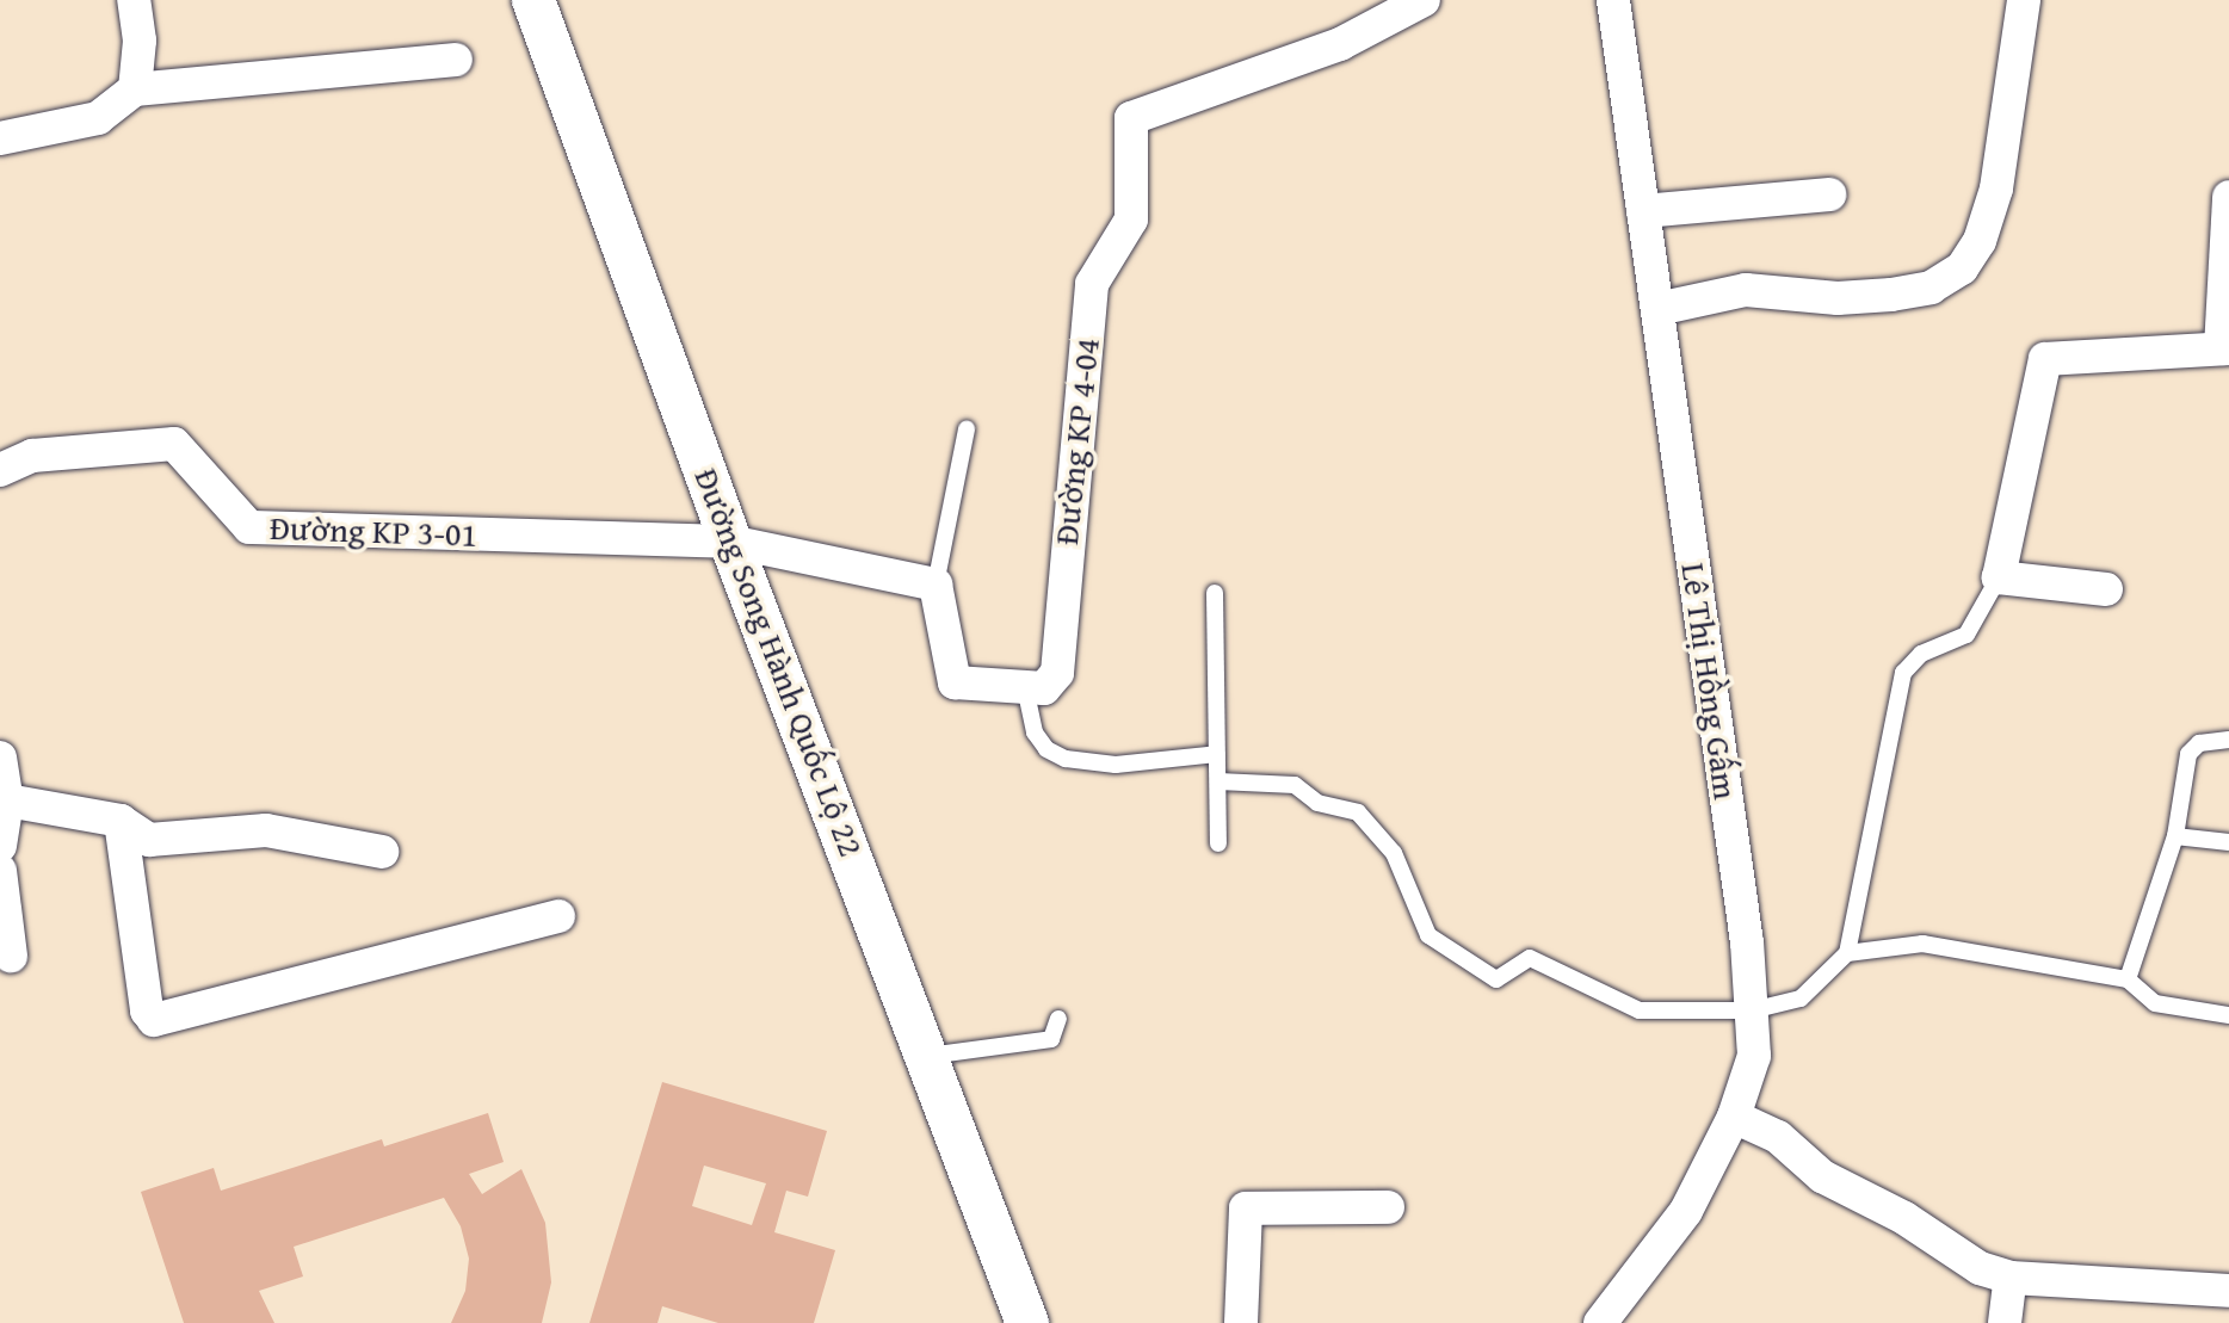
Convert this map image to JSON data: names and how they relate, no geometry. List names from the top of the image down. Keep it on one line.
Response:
{"streets":{"street":["Đường KP 4-04","Đường KP 3-01","Đường Song Hành Quốc Lộ 22","Lê Thị Hồng Gấm"]},"crossings":[["Đường KP 3-01","Đường Song Hành Quốc Lộ 22"]]}
